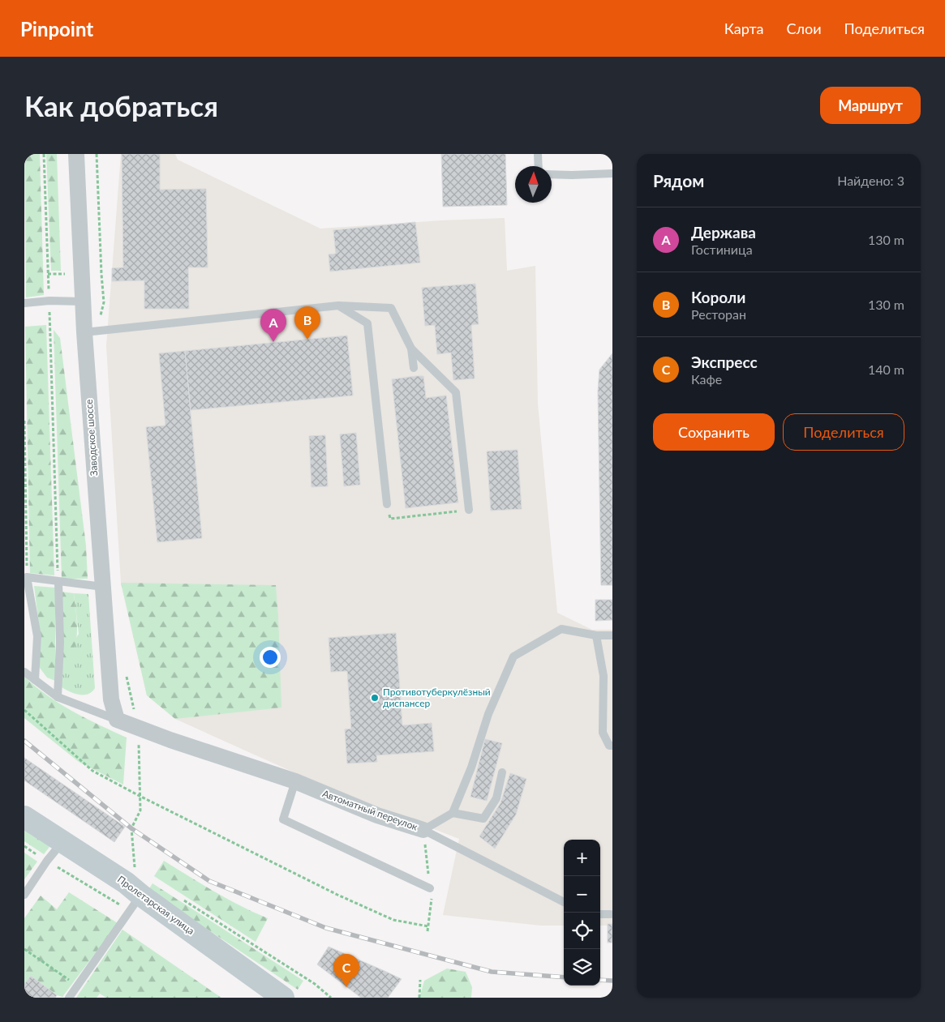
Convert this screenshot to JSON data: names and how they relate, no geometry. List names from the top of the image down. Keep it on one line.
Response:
{"streets":{"main road":["Пролетарская улица"],"street":["Заводское шоссе","Автоматный переулок"]},"crossings":[["Заводское шоссе","Автоматный переулок"]],"places":["Противотуберкулёзный диспансер"],"north":"top","page":{"header":"Pinpoint","nav":["Карта","Слои","Поделиться"],"buttons":["Маршрут",["Сохранить","Поделиться"]],"title":"Как добраться","heading":["Рядом","Найдено: 3"],"list":[{"mark":"A","name":"Держава","note":"Гостиница","value":"130 m"},{"mark":"B","name":"Короли","note":"Ресторан","value":"130 m"},{"mark":"C","name":"Экспресс","note":"Кафе","value":"140 m"}],"pins":["B","A","C"],"map_buttons":["+","−"]}}
